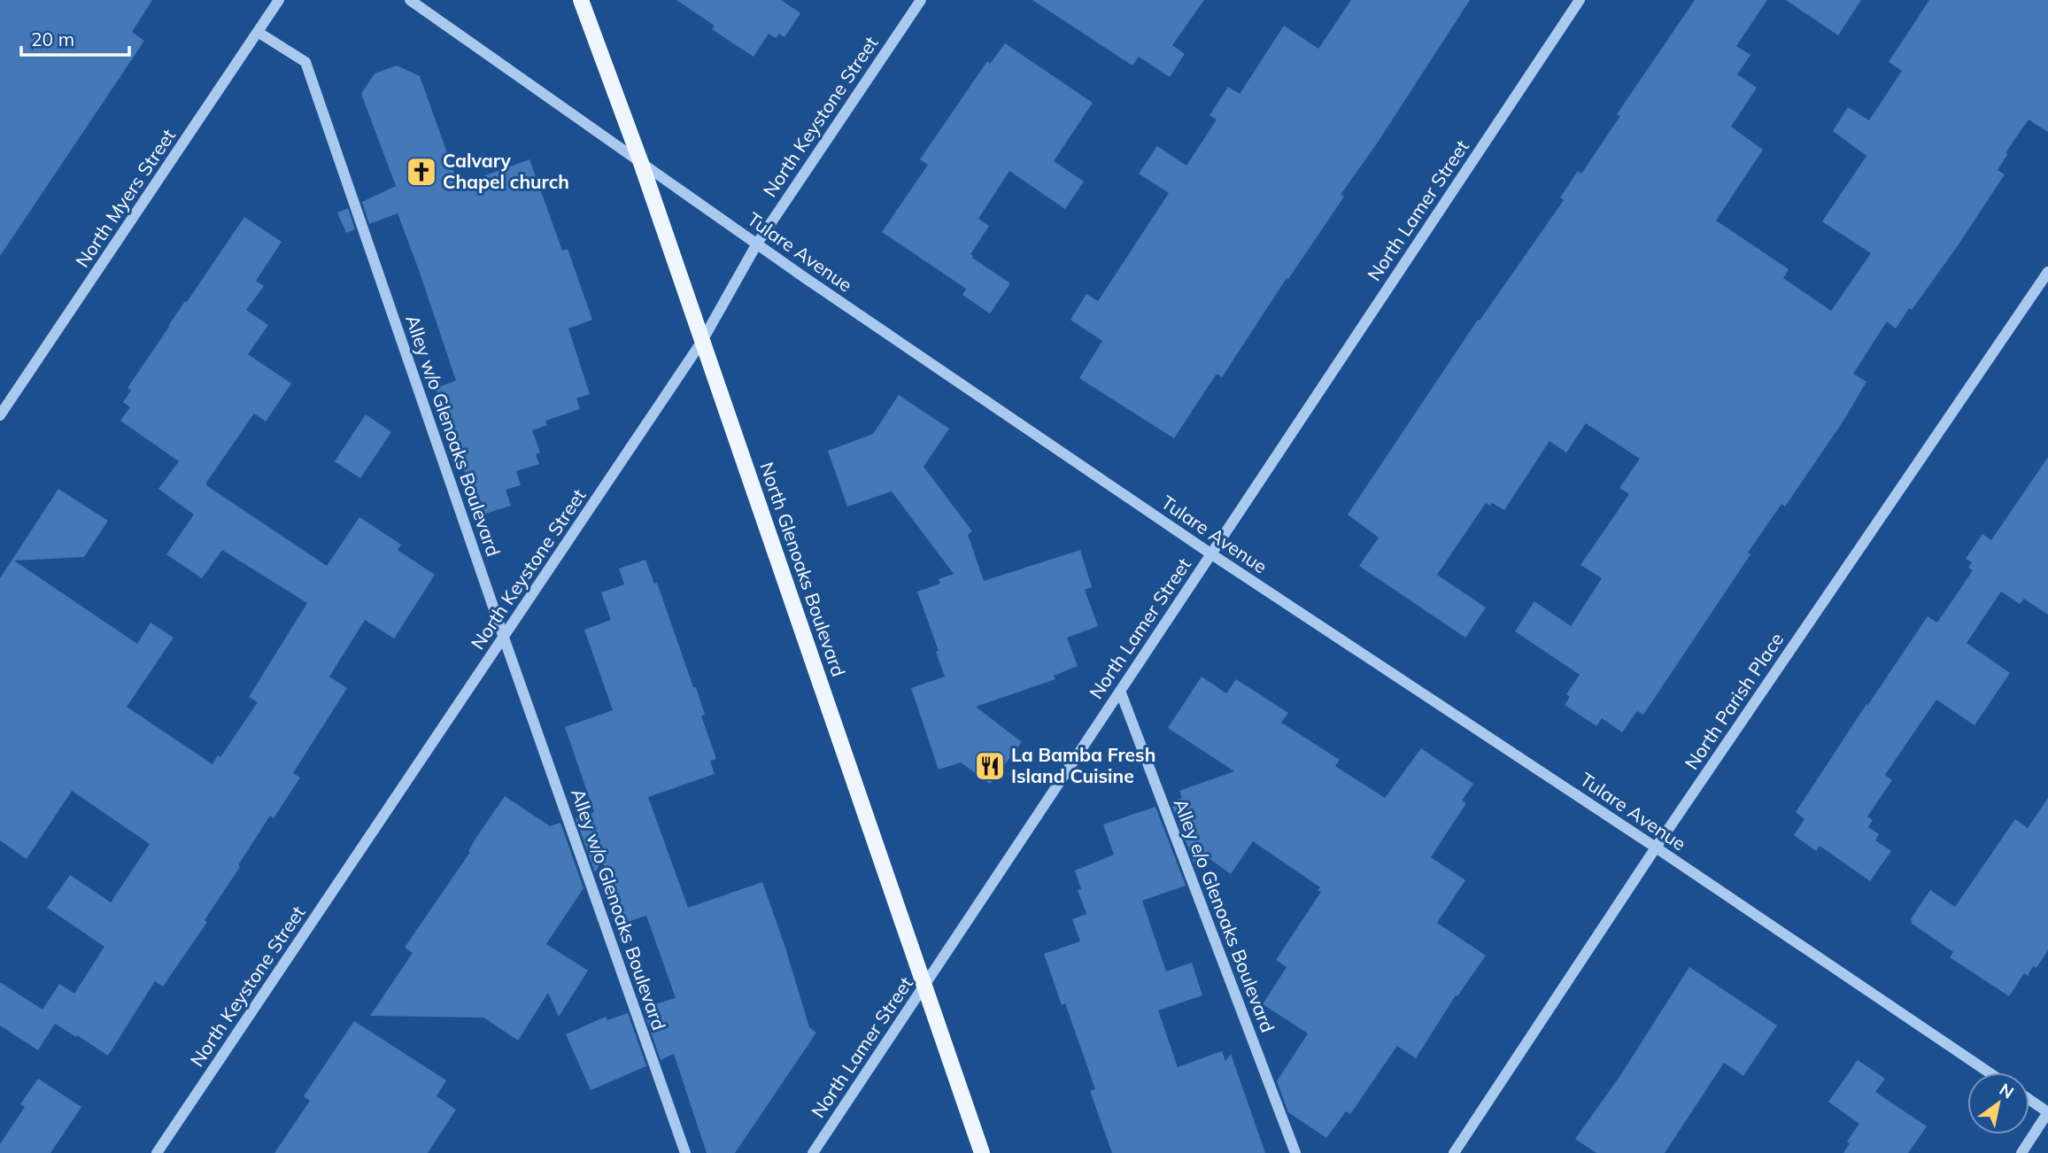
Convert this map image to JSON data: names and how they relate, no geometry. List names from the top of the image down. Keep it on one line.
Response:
{"streets":{"main road":["North Glenoaks Boulevard"],"street":["North Keystone Street","North Myers Street","North Lamer Street","Tulare Avenue","Alley w/o Glenoaks Boulevard","North Parish Place","Alley e/o Glenoaks Boulevard"]},"crossings":[["North Keystone Street","Tulare Avenue"],["North Keystone Street","Alley w/o Glenoaks Boulevard"],["North Keystone Street","North Glenoaks Boulevard"],["North Myers Street","Alley w/o Glenoaks Boulevard"],["North Lamer Street","Tulare Avenue"],["North Lamer Street","North Glenoaks Boulevard"],["North Lamer Street","Alley e/o Glenoaks Boulevard"],["Tulare Avenue","North Glenoaks Boulevard"],["Tulare Avenue","North Parish Place"]],"places":{"church":["Calvary Chapel church"],"restaurant":["La Bamba Fresh Island Cuisine"]},"scale_bar":"20 m","north":"top right"}
